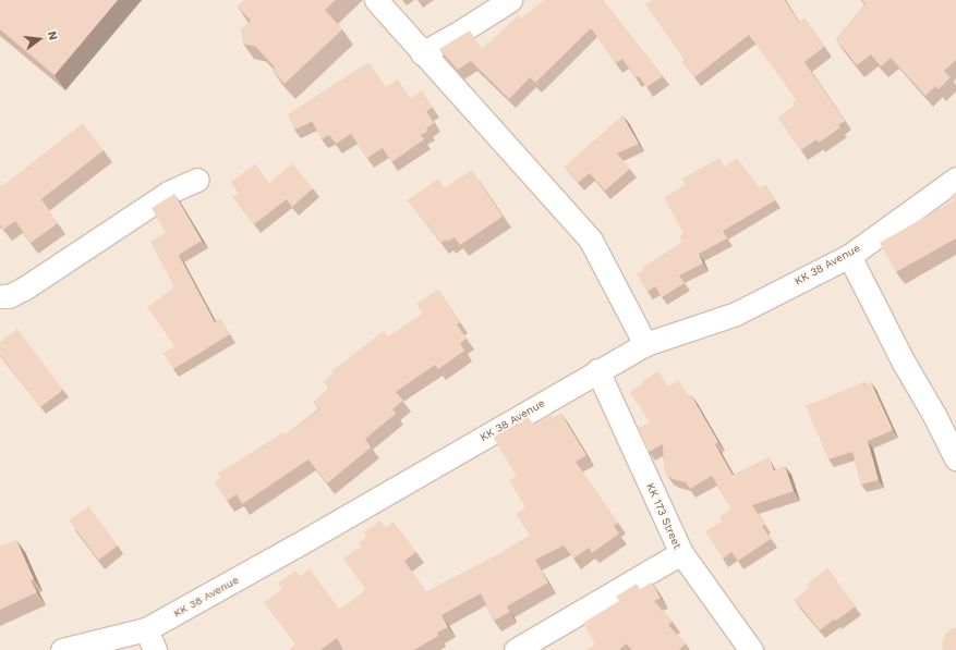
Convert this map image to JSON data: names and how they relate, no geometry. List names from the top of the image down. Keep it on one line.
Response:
{"streets":{"street":["KK 38 Avenue","KK 173 Street"]},"crossings":[["KK 38 Avenue","KK 173 Street"]],"north":"right"}
